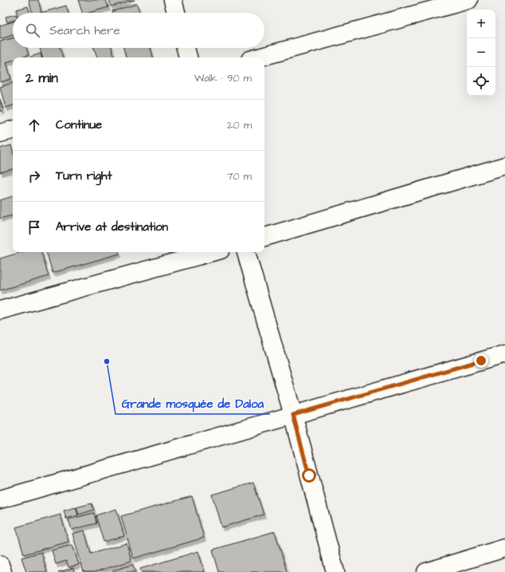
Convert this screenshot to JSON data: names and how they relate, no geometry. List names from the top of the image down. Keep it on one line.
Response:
{"places":["Grande mosquée de Daloa"],"page":{"map_buttons":["+","−"],"search":"Search here","heading":["2 min","Walk · 90 m"],"list":[["Continue","20 m"],["Turn right","70 m"],"Arrive at destination"]}}
